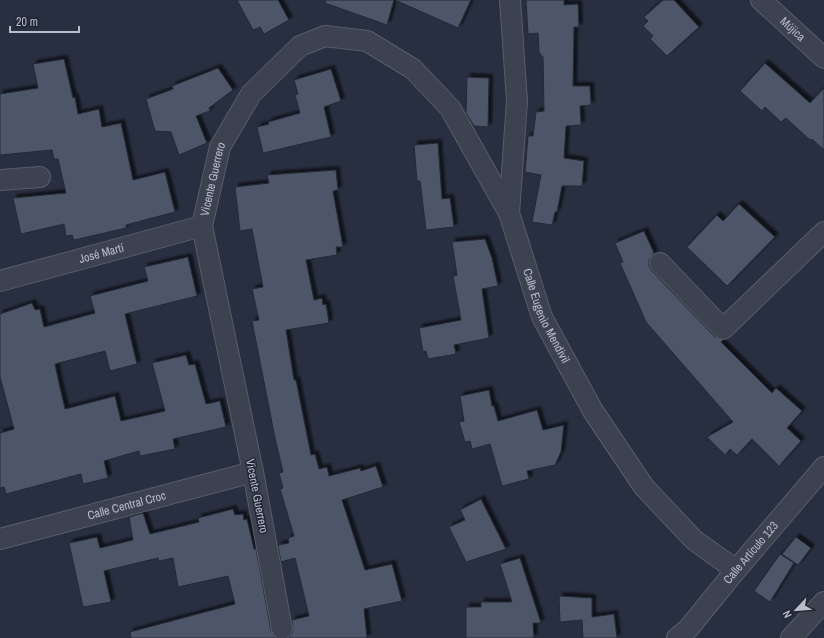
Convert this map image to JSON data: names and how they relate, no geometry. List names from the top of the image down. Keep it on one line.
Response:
{"streets":{"street":["Mújica","Vicente Guerrero","José Martí","Calle Eugenio Mendivil","Calle Central Croc","Calle Artículo 123"]},"crossings":[["Vicente Guerrero","José Martí"],["Vicente Guerrero","Calle Eugenio Mendivil"],["Vicente Guerrero","Calle Central Croc"],["Calle Eugenio Mendivil","Calle Artículo 123"]],"scale_bar":"20 m","north":"bottom left"}
